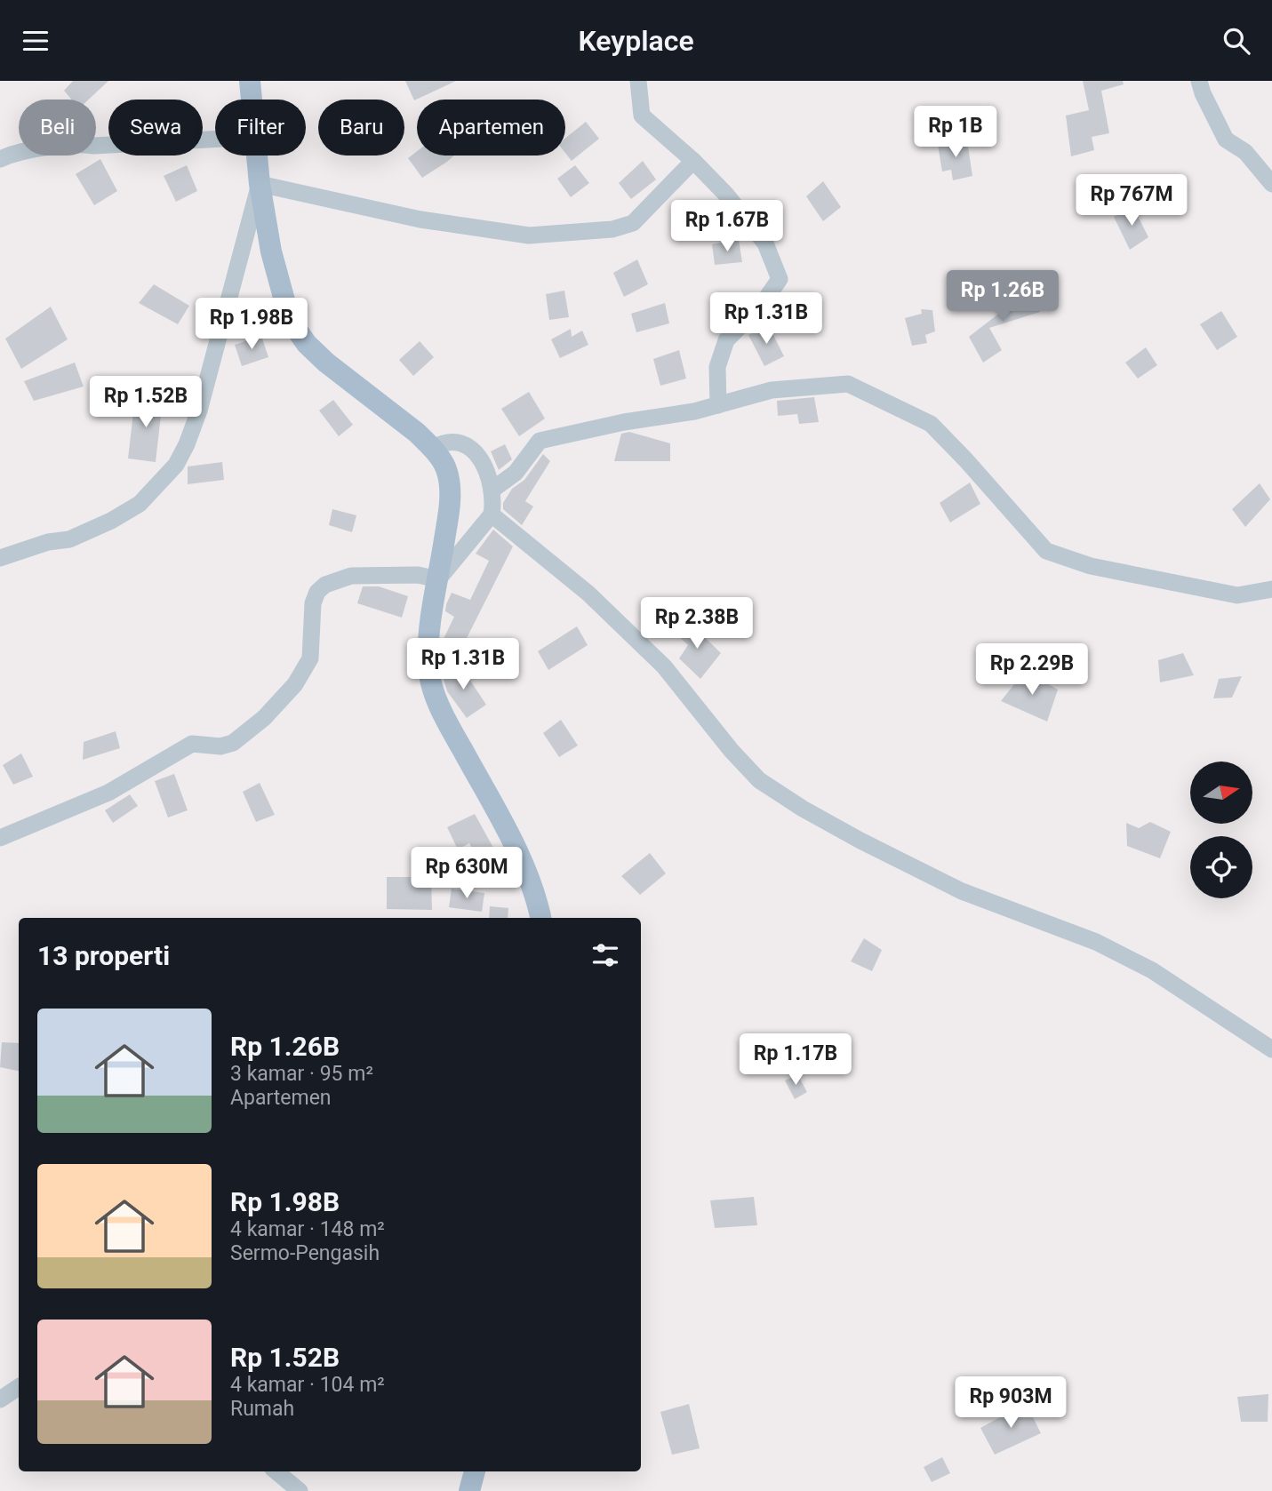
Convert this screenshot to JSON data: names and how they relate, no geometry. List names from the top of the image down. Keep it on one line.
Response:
{"north":"right","page":{"header":"Keyplace","chip":["Beli","Sewa","Filter","Baru","Apartemen"],"price":["Rp 1B","Rp 767M","Rp 1.67B","Rp 1.26B","Rp 1.31B","Rp 1.98B","Rp 1.52B","Rp 2.38B","Rp 1.31B","Rp 2.29B","Rp 630M","Rp 1.17B","Rp 903M"],"heading":"13 properti","list":[{"name":"Rp 1.26B","note":"3 kamar · 95 m² · Apartemen"},{"name":"Rp 1.98B","note":"4 kamar · 148 m² · Sermo-Pengasih"},{"name":"Rp 1.52B","note":"4 kamar · 104 m² · Rumah"}]}}
